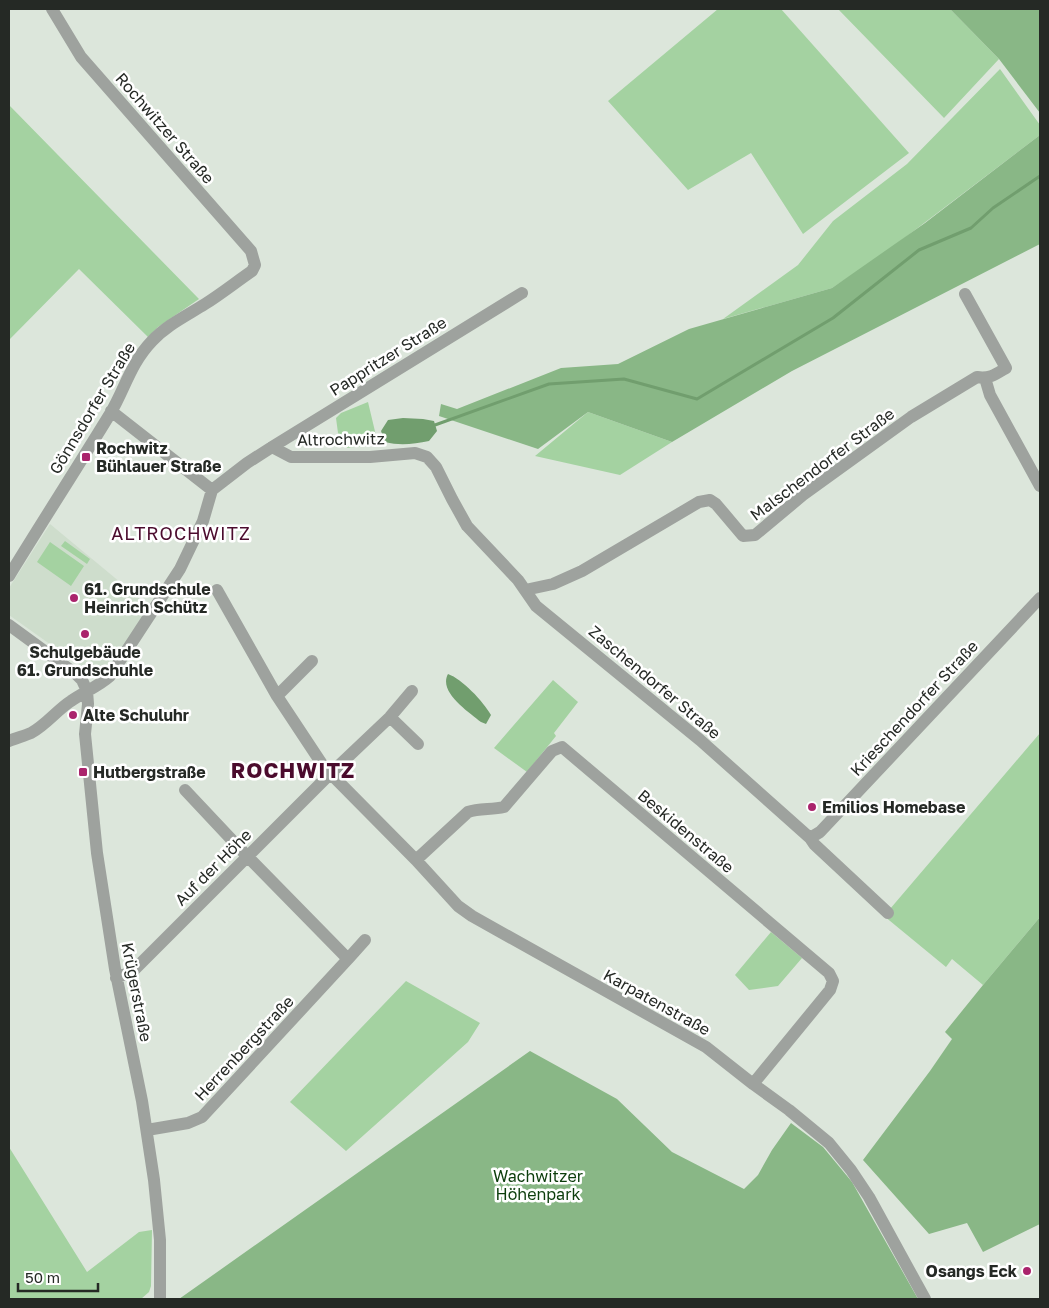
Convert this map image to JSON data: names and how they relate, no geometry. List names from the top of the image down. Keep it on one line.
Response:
{"streets":{"street":["Rochwitzer Straße","Pappritzer Straße","Gönnsdorfer Straße","Altrochwitz","Malschendorfer Straße","Zaschendorfer Straße","Krieschendorfer Straße","Beskidenstraße","Auf der Höhe","Krügerstraße","Karpatenstraße","Herrenbergstraße"]},"crossings":[["Rochwitzer Straße","Gönnsdorfer Straße"],["Pappritzer Straße","Altrochwitz"],["Altrochwitz","Zaschendorfer Straße"],["Malschendorfer Straße","Zaschendorfer Straße"],["Zaschendorfer Straße","Krieschendorfer Straße"],["Beskidenstraße","Karpatenstraße"],["Auf der Höhe","Krügerstraße"],["Auf der Höhe","Karpatenstraße"],["Krügerstraße","Herrenbergstraße"]],"districts":["ALTROCHWITZ","ROCHWITZ"],"parks":["Wachwitzer Höhenpark"],"places":{"transit":["Rochwitz Bühlauer Straße","Hutbergstraße"],"other":["61. Grundschule Heinrich Schütz","Schulgebäude 61. Grundschuhle","Alte Schuluhr","Emilios Homebase","Osangs Eck"]},"scale_bar":"50 m"}
